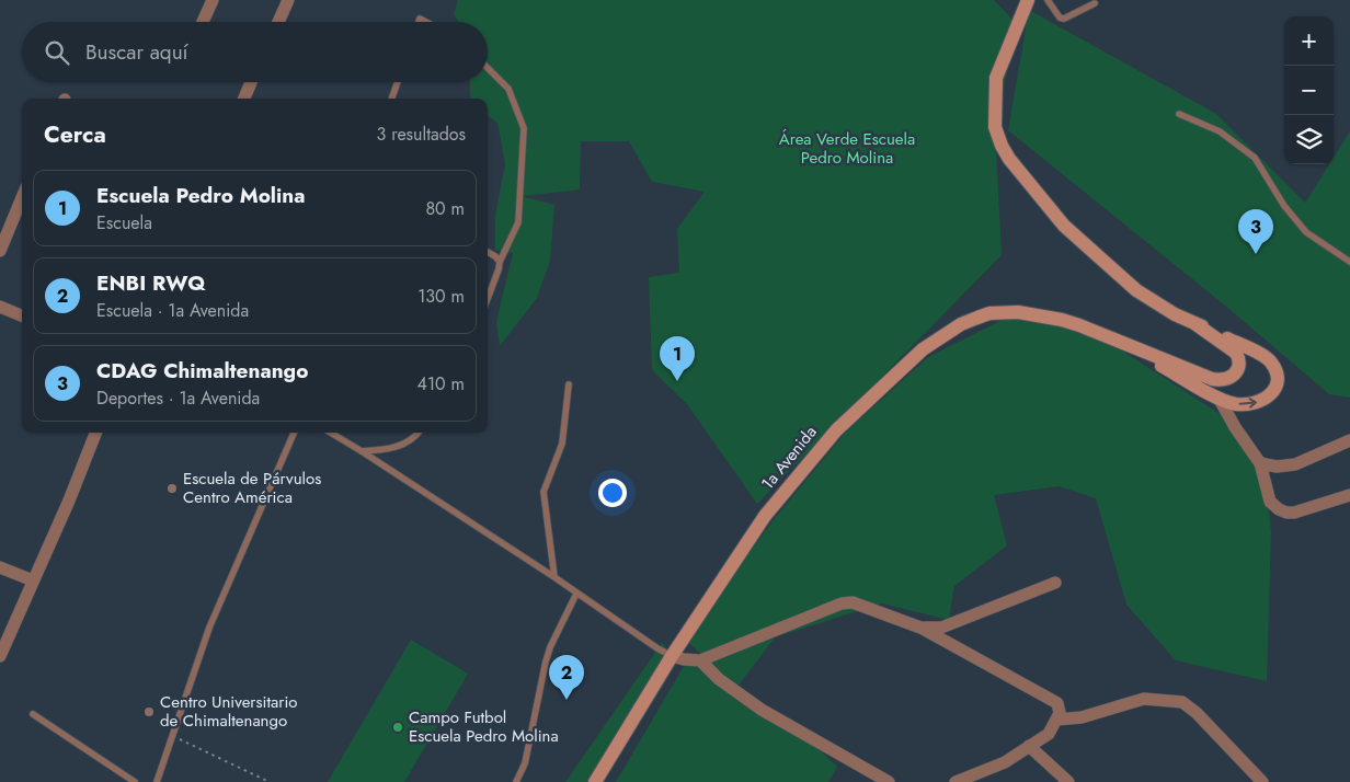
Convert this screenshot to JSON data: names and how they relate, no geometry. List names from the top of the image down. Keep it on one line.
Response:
{"streets":{"main road":["1a Avenida"]},"parks":["Área Verde Escuela Pedro Molina"],"places":["Escuela de Párvulos Centro América","Centro Universitario de Chimaltenango","Campo Futbol Escuela Pedro Molina"],"page":{"map_buttons":["+","−"],"search":"Buscar aquí","heading":["Cerca","3 resultados"],"list":[{"mark":"1","name":"Escuela Pedro Molina","note":"Escuela","value":"80 m"},{"mark":"2","name":"ENBI RWQ","note":"Escuela · 1a Avenida","value":"130 m"},{"mark":"3","name":"CDAG Chimaltenango","note":"Deportes · 1a Avenida","value":"410 m"}],"pins":["3","1","2"]}}
